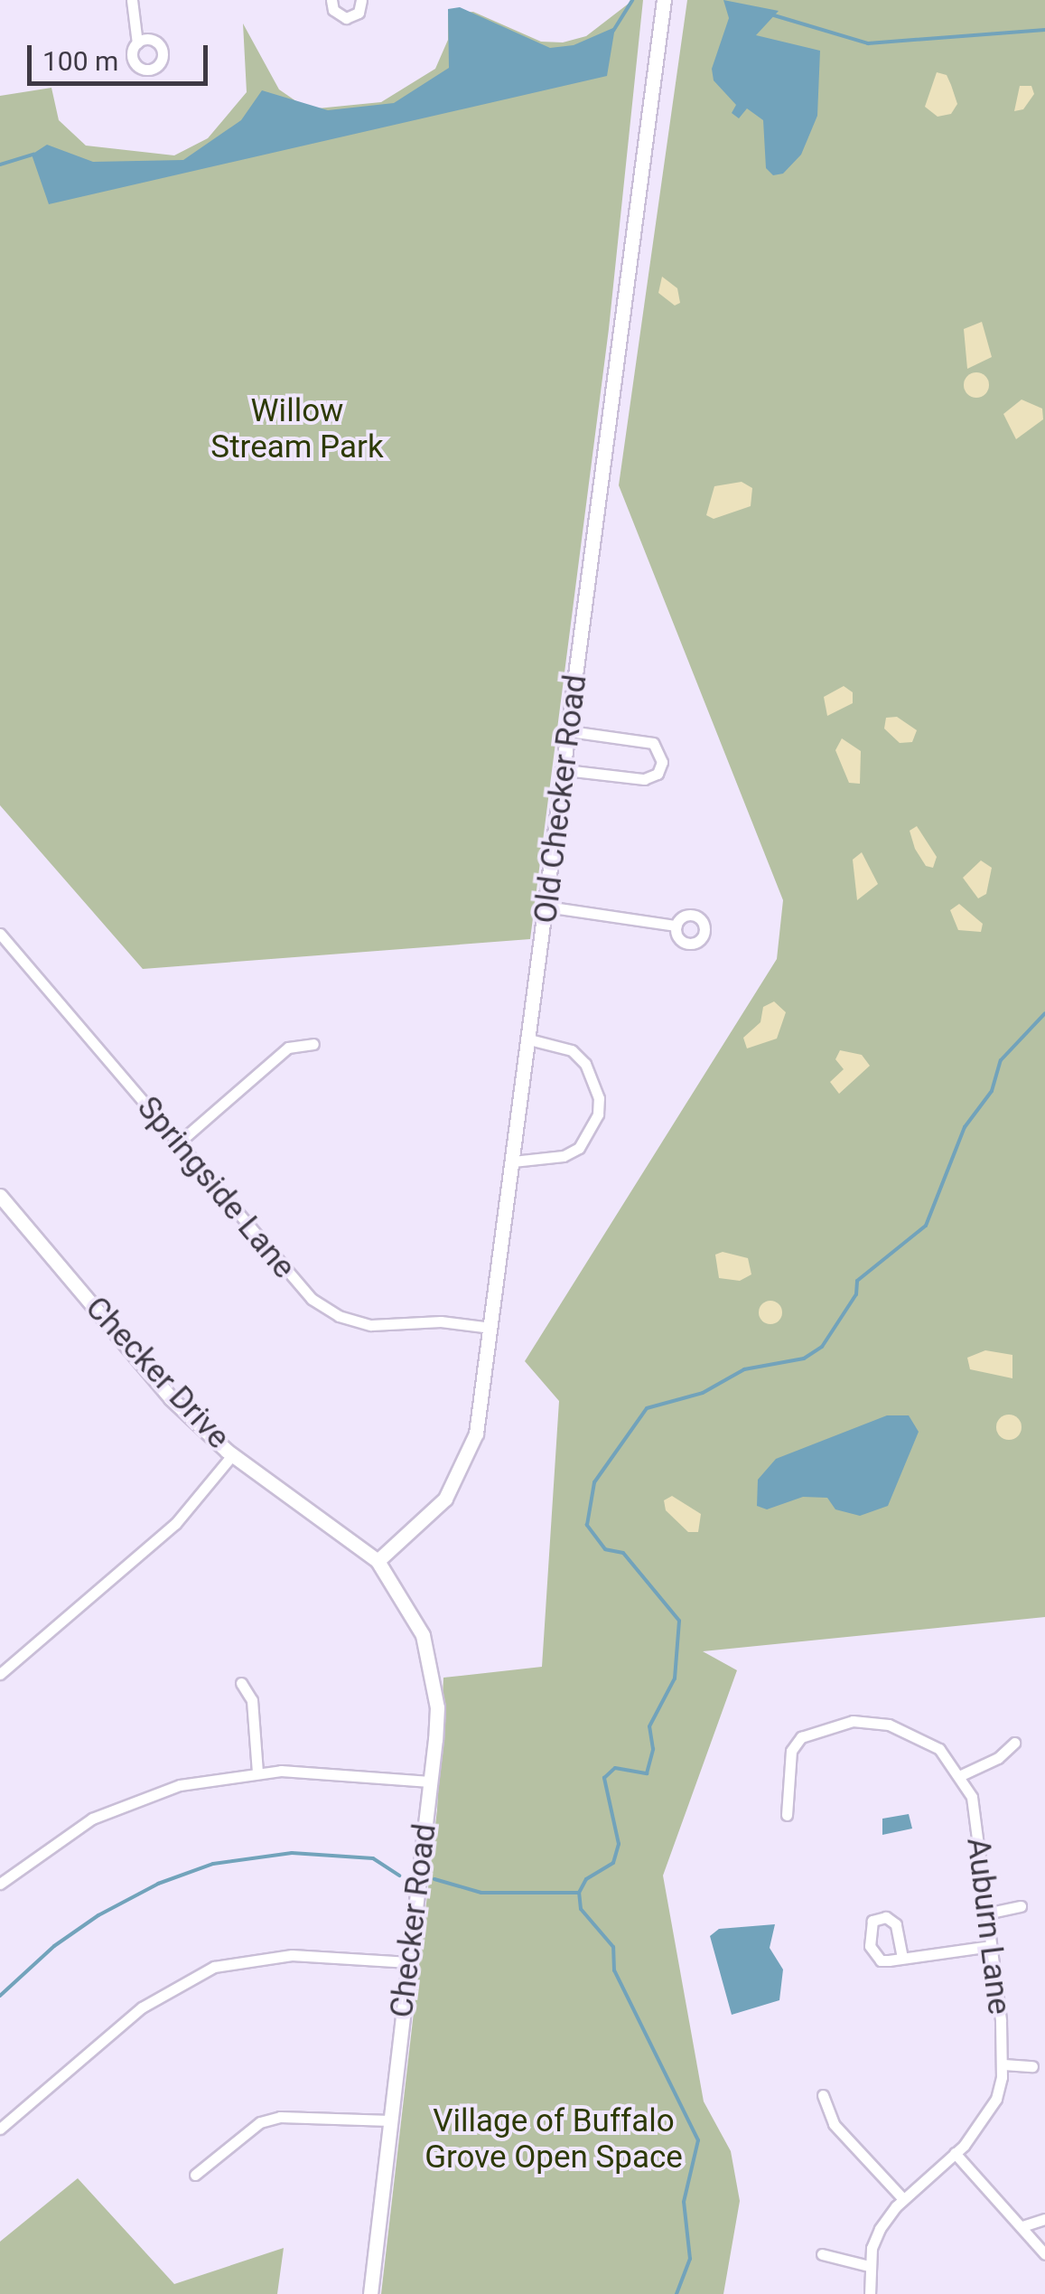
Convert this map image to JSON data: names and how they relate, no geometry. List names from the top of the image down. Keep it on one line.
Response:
{"streets":{"street":["Old Checker Road","Springside Lane","Checker Drive","Checker Road","Auburn Lane"]},"crossings":[["Old Checker Road","Springside Lane"],["Old Checker Road","Checker Drive"],["Old Checker Road","Checker Road"],["Checker Drive","Checker Road"]],"parks":["Willow Stream Park","Village of Buffalo Grove Open Space"],"scale_bar":"100 m"}
